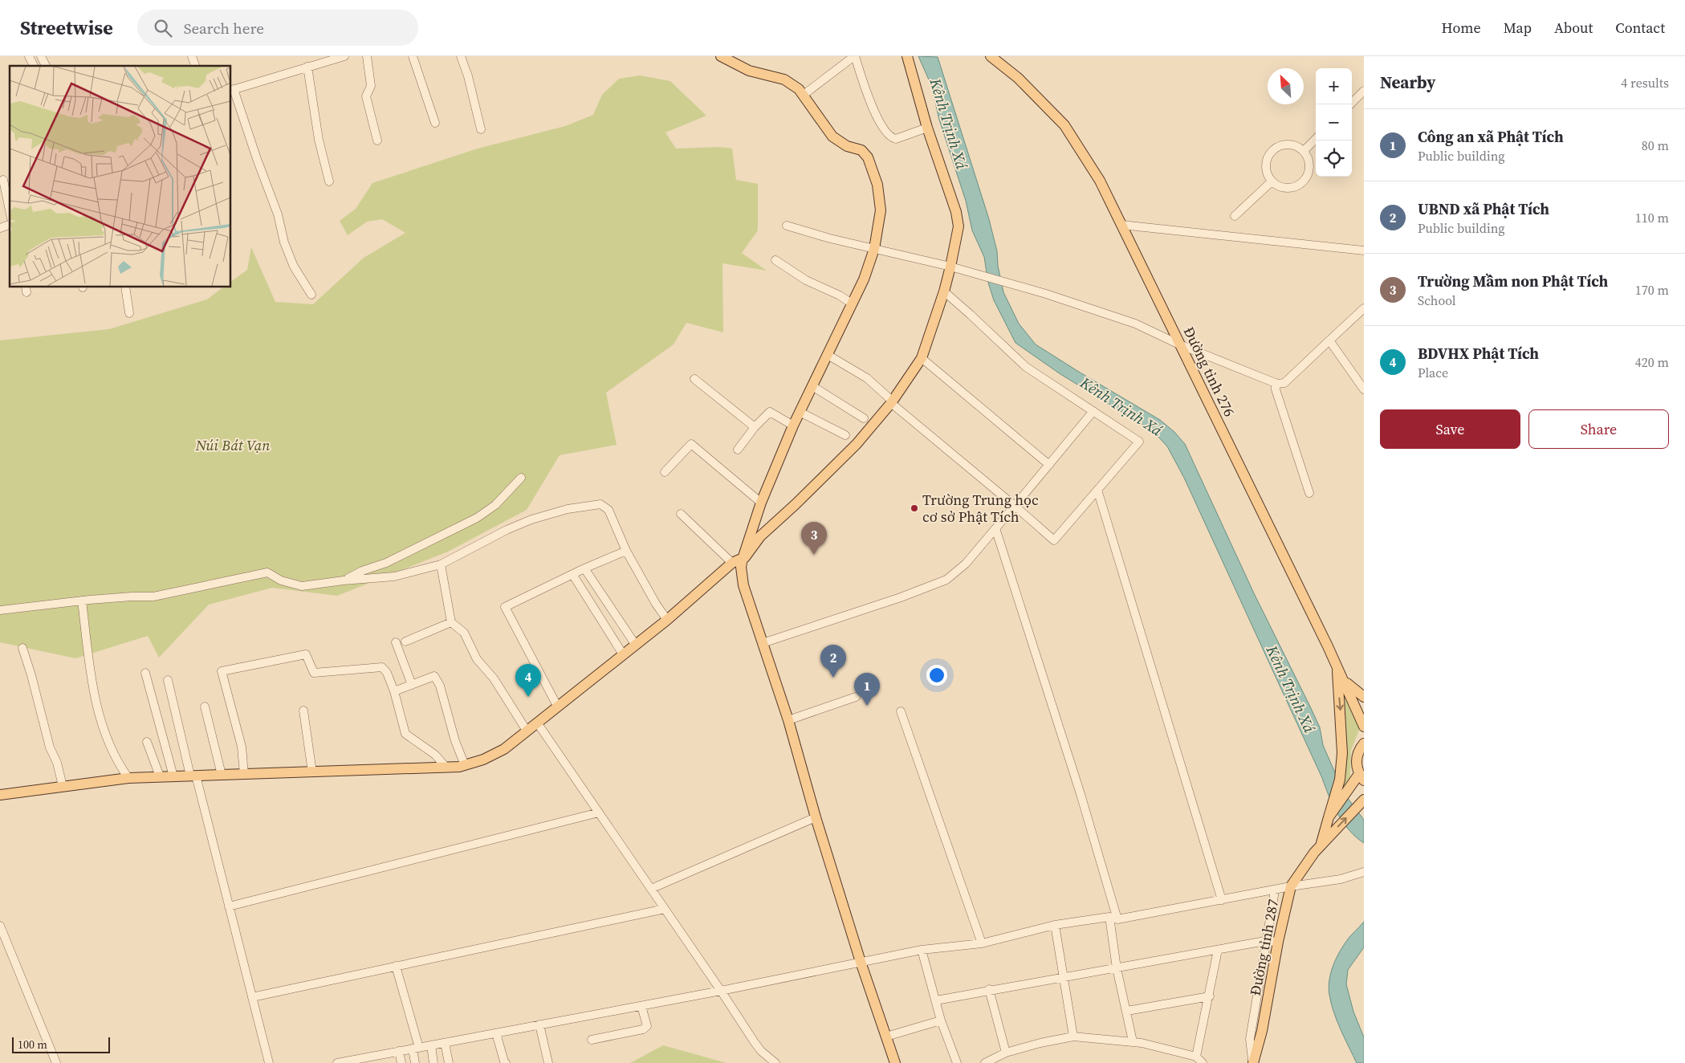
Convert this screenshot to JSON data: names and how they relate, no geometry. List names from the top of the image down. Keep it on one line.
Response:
{"streets":{"main road":["Đường tỉnh 276","Đường tỉnh 287"]},"water":["Kênh Trịnh Xá"],"parks":["Núi Bát Vạn"],"places":["Trường Trung học cơ sở Phật Tích"],"scale_bar":"100 m","north":"top left","page":{"header":"Streetwise","search":"Search here","nav":["Home","Map","About","Contact"],"heading":["Nearby","4 results"],"map_buttons":["+","−"],"list":[{"mark":"1","name":"Công an xã Phật Tích","note":"Public building","value":"80 m"},{"mark":"2","name":"UBND xã Phật Tích","note":"Public building","value":"110 m"},{"mark":"3","name":"Trường Mầm non Phật Tích","note":"School","value":"170 m"},{"mark":"4","name":"BDVHX Phật Tích","note":"Place","value":"420 m"}],"buttons":["Save","Share"],"pins":["3","2","4","1"],"scale":"100 m"}}
